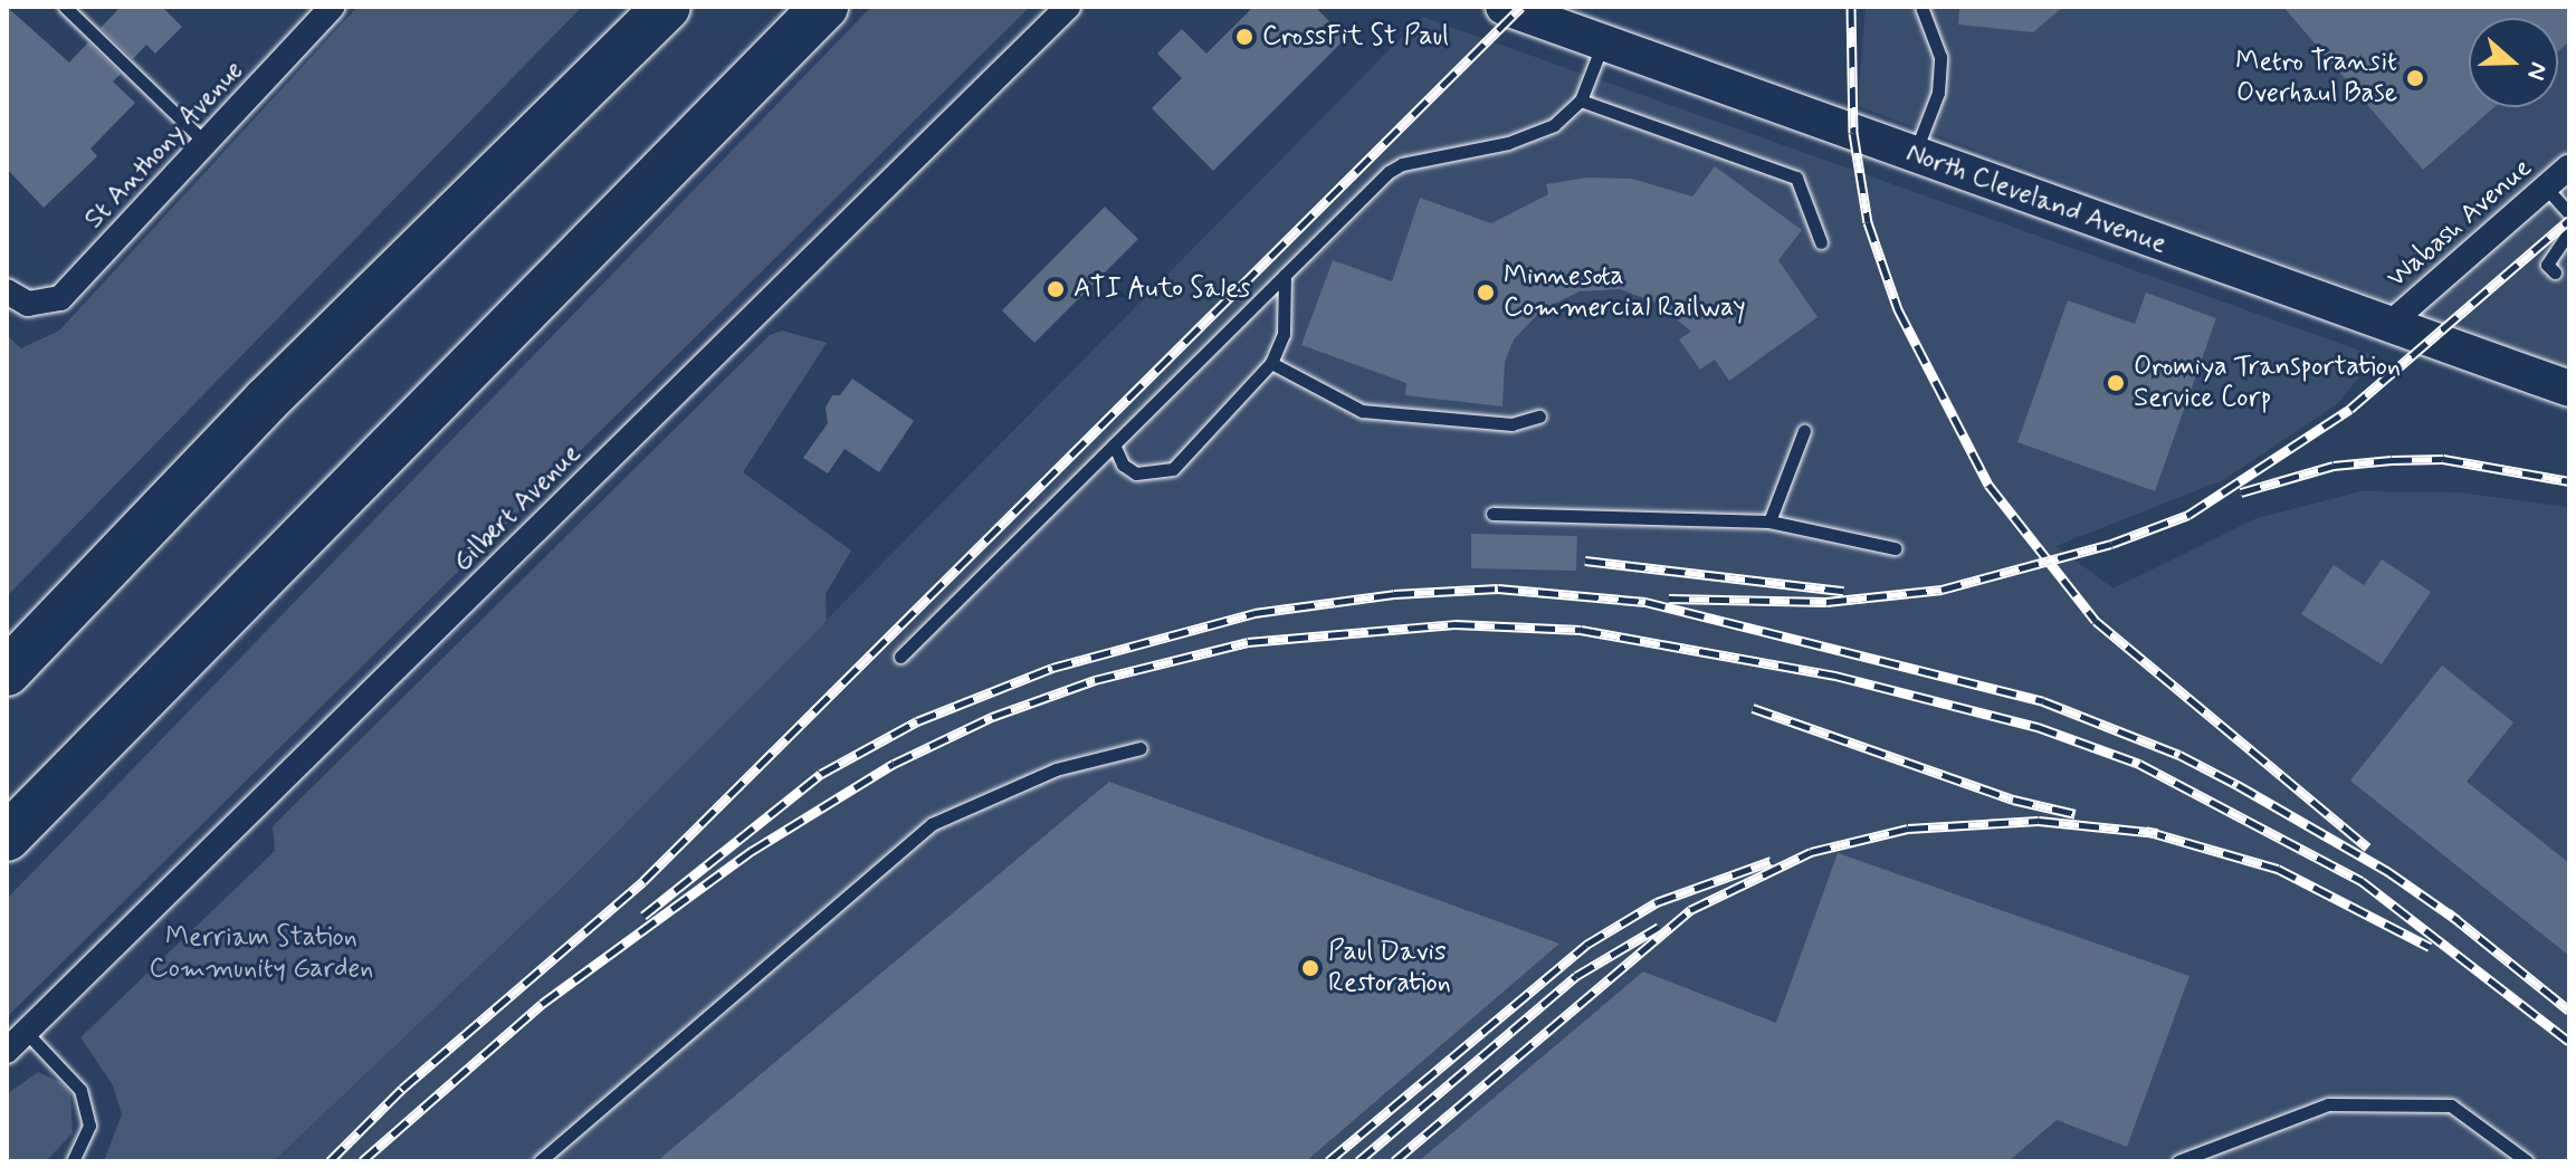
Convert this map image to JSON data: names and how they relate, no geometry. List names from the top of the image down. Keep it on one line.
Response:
{"streets":{"street":["St Anthony Avenue","North Cleveland Avenue","Wabash Avenue","Gilbert Avenue"]},"crossings":[["North Cleveland Avenue","Wabash Avenue"]],"parks":["Merriam Station Community Garden"],"places":["CrossFit St Paul","Metro Transit Overhaul Base","ATI Auto Sales","Minnesota Commercial Railway","Oromiya Transportation Service Corp","Paul Davis Restoration"],"north":"right"}
